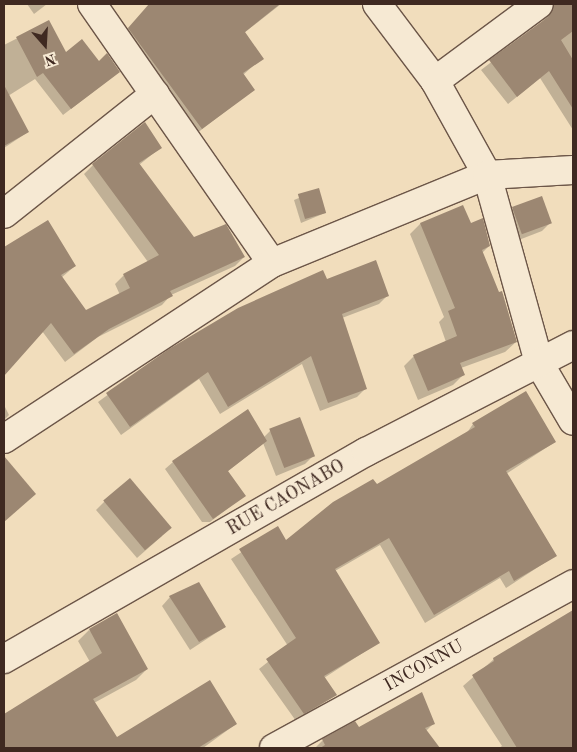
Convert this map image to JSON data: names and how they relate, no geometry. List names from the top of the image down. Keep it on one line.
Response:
{"streets":{"street":["RUE CAONABO","INCONNU"]},"north":"bottom"}
